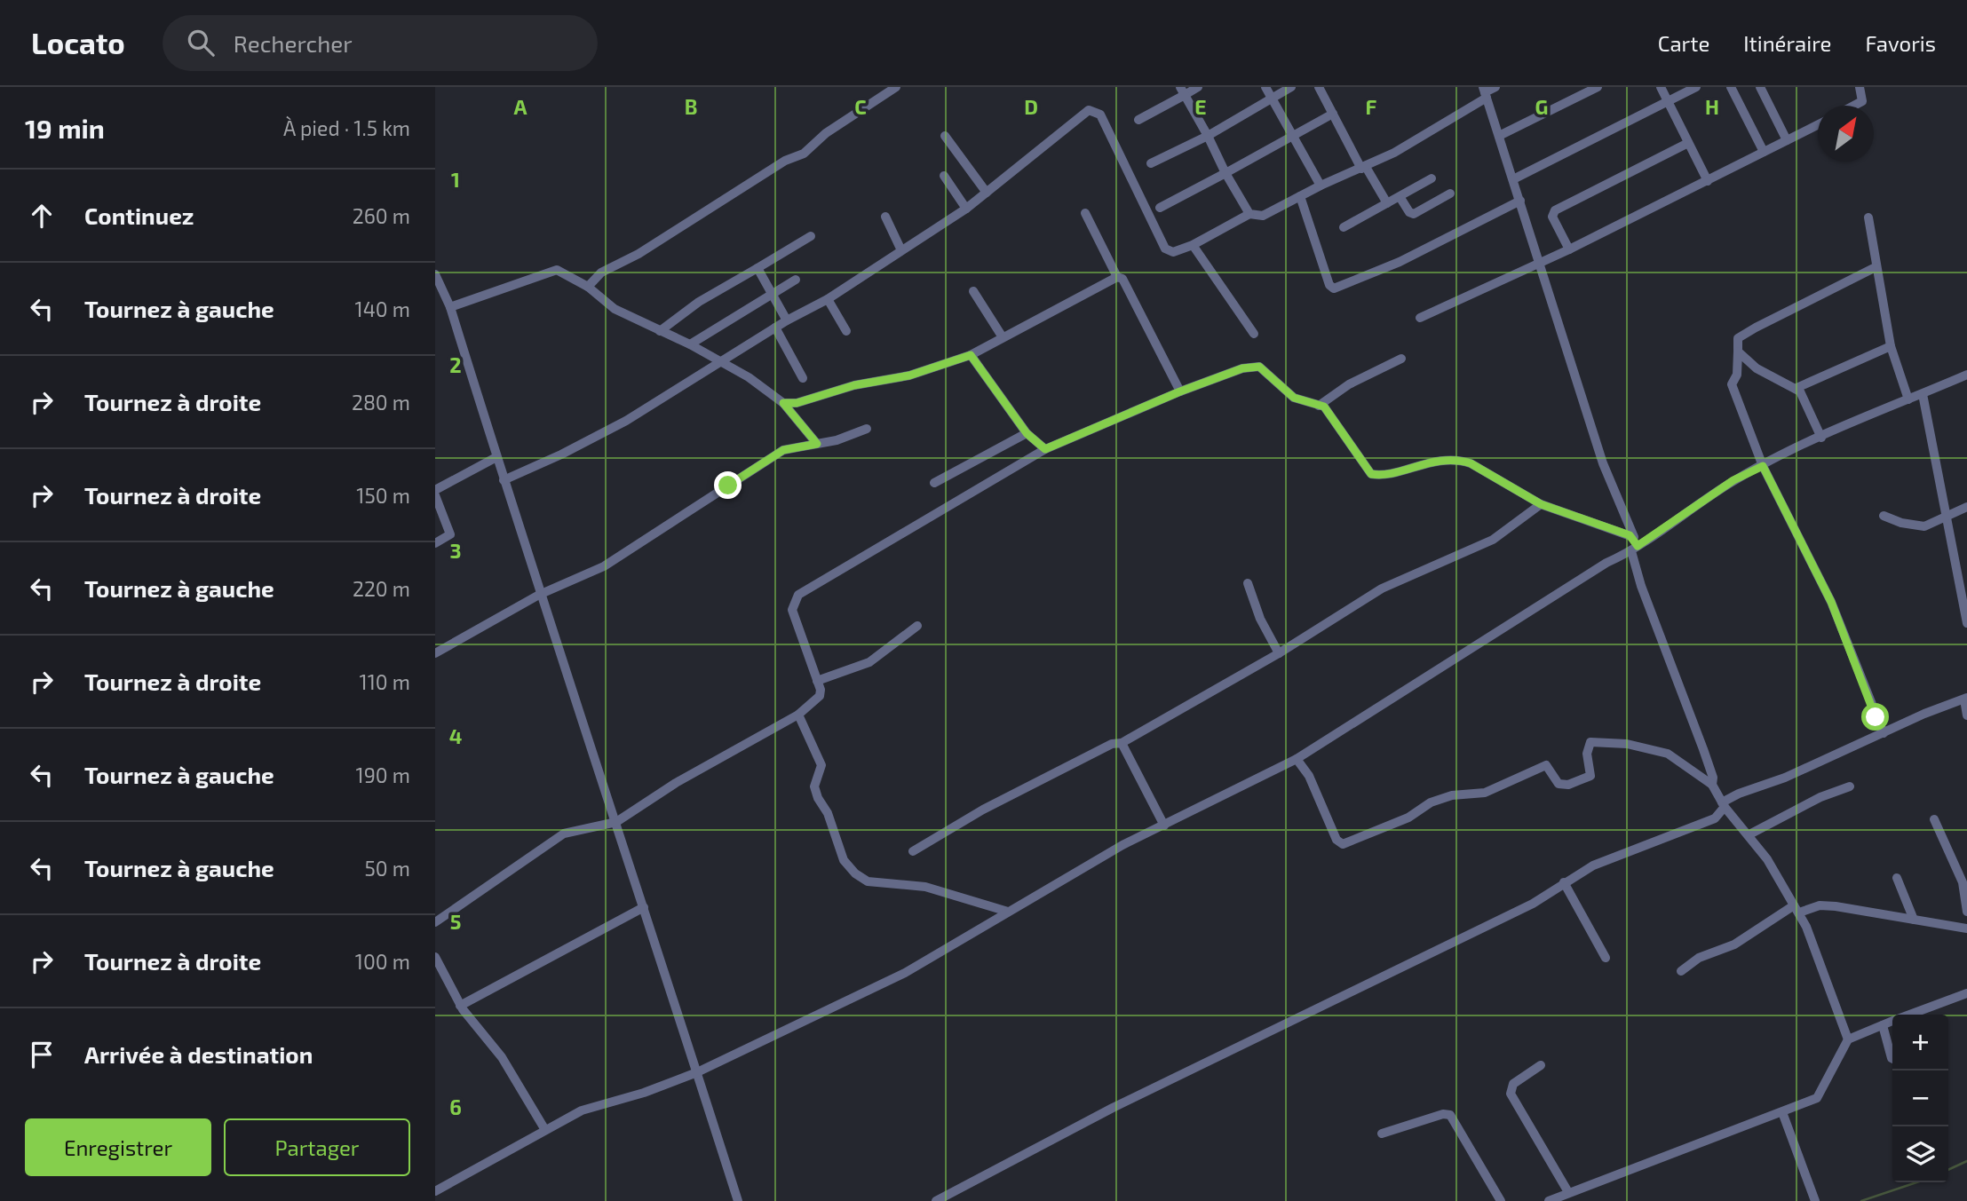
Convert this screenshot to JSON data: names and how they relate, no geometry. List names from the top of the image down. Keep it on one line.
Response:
{"north":"top right","page":{"header":"Locato","search":"Rechercher","nav":["Carte","Itinéraire","Favoris"],"heading":["19 min","À pied · 1.5 km"],"list":[["Continuez","260 m"],["Tournez à gauche","140 m"],["Tournez à droite","280 m"],["Tournez à droite","150 m"],["Tournez à gauche","220 m"],["Tournez à droite","110 m"],["Tournez à gauche","190 m"],["Tournez à gauche","50 m"],["Tournez à droite","100 m"],"Arrivée à destination"],"map_buttons":["+","−"],"buttons":["Enregistrer","Partager"]},"grid":{"columns":["A","B","C","D","E","F","G","H"],"rows":["1","2","3","4","5","6"]}}
